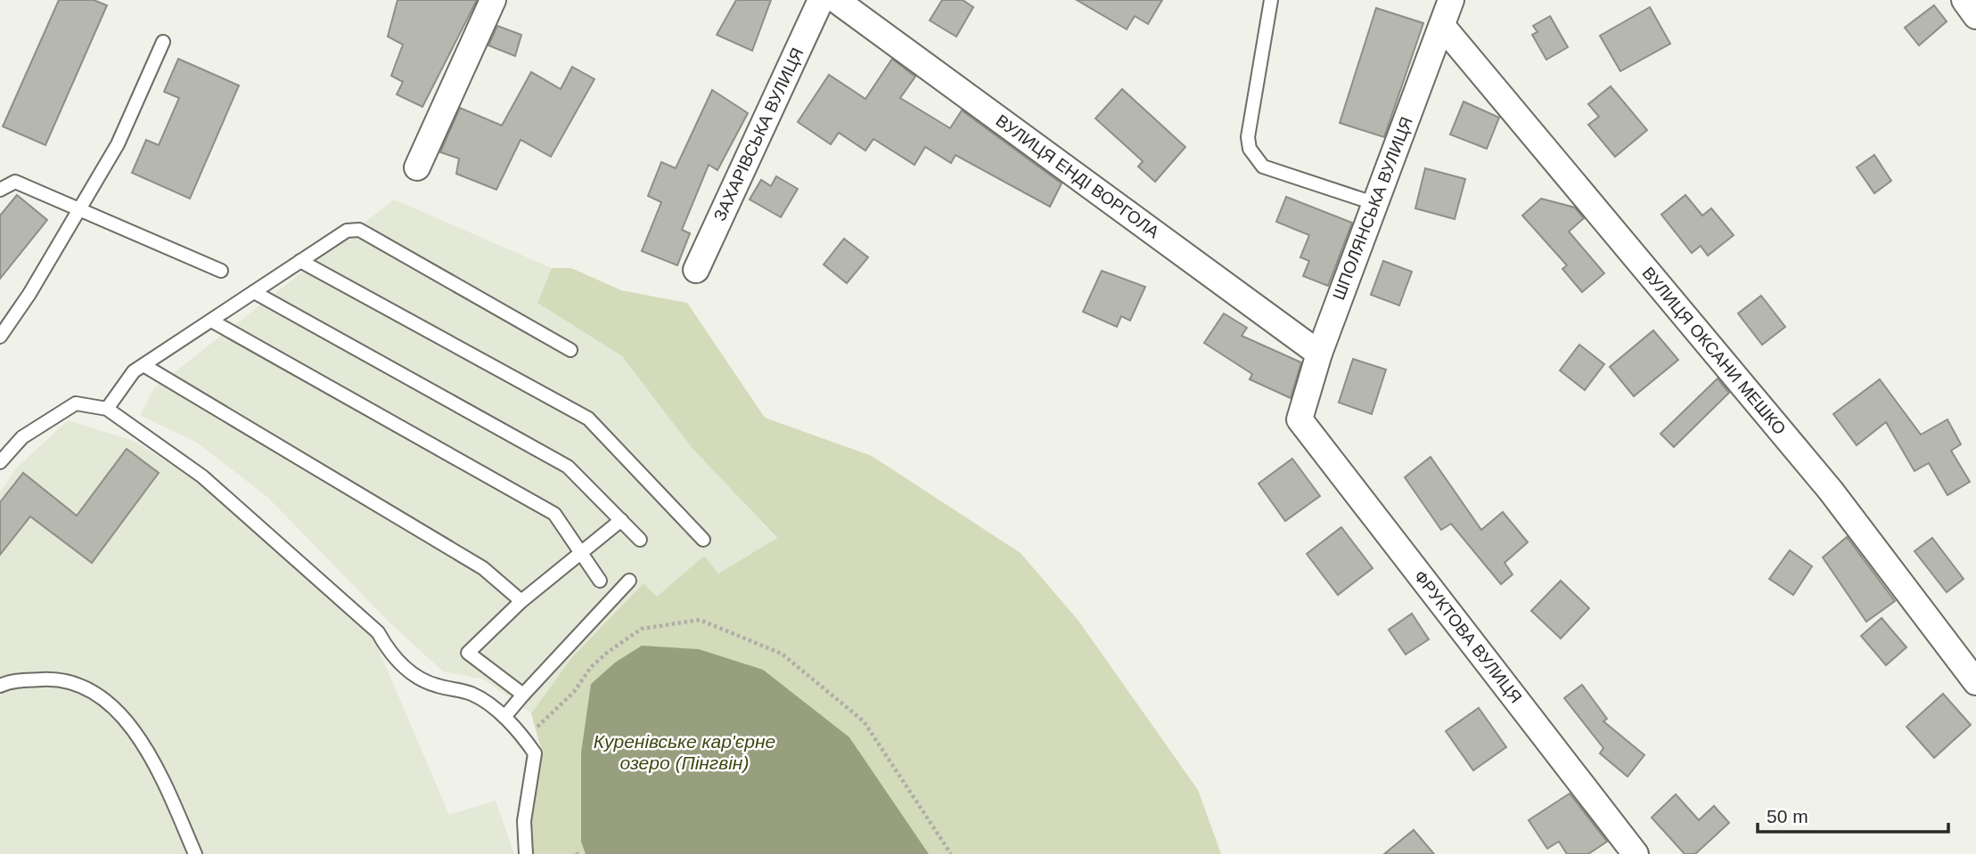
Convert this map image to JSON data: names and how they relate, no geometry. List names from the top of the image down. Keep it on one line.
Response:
{"streets":{"street":["ЗАХАРІВСЬКА ВУЛИЦЯ","ВУЛИЦЯ ЕНДІ ВОРГОЛА","ШПОЛЯНСЬКА ВУЛИЦЯ","ВУЛИЦЯ ОКСАНИ МЕШКО","ФРУКТОВА ВУЛИЦЯ"]},"crossings":[["ВУЛИЦЯ ЕНДІ ВОРГОЛА","ШПОЛЯНСЬКА ВУЛИЦЯ"],["ШПОЛЯНСЬКА ВУЛИЦЯ","ВУЛИЦЯ ОКСАНИ МЕШКО"],["ШПОЛЯНСЬКА ВУЛИЦЯ","ФРУКТОВА ВУЛИЦЯ"]],"water":["Куренівське кар'єрне озеро (Пінгвін)"],"scale_bar":"50 m"}
